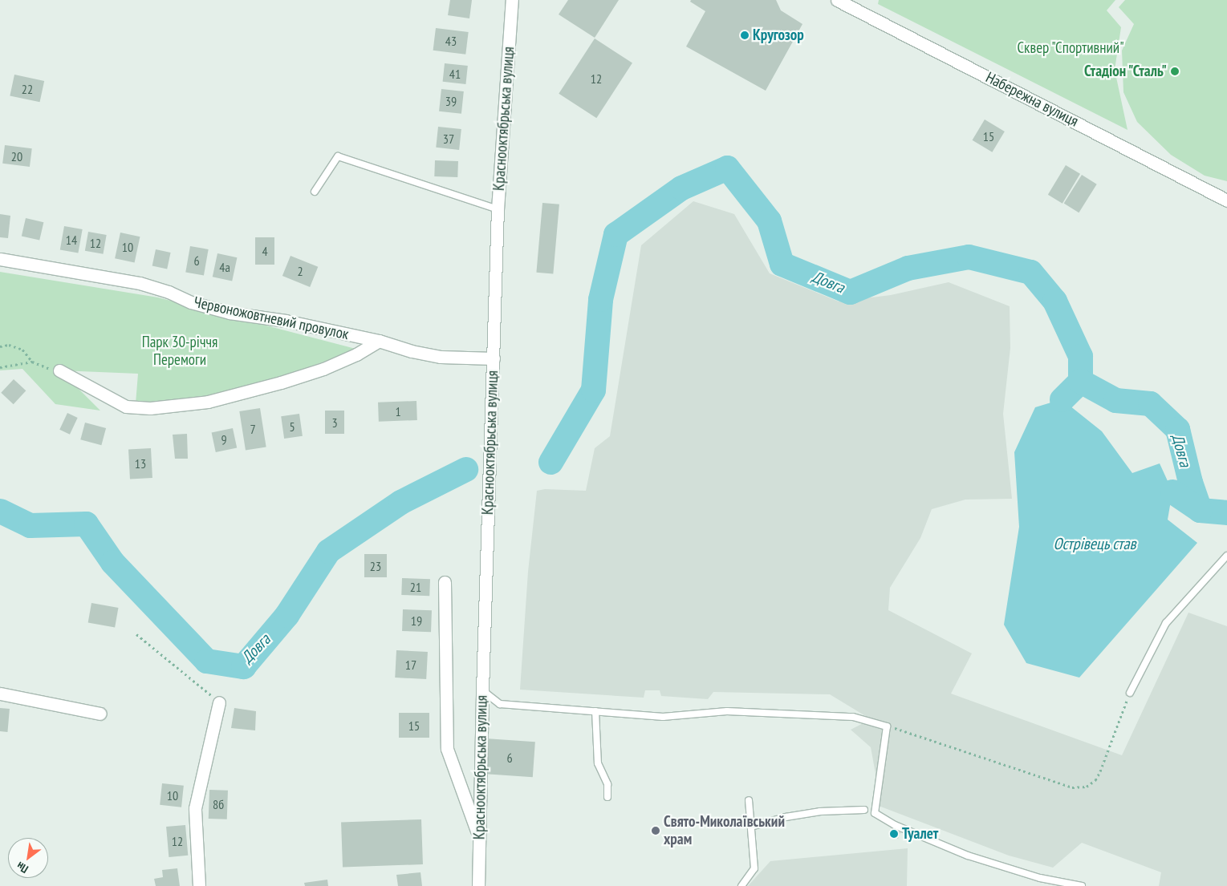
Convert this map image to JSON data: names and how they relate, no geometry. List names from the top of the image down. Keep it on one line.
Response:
{"streets":{"street":["Набережна вулиця","Краснооктябрьська вулиця","Червоножовтневий провулок"]},"crossings":[["Краснооктябрьська вулиця","Червоножовтневий провулок"]],"water":["Довга","Острівець став"],"parks":["Сквер \"Спортивний\"","Парк 30-річчя Перемоги"],"places":["Кругозор","Стадіон \"Сталь\"","Свято-Миколаївський храм","Туалет"],"house_numbers":["43","41","12","22","39","15","37","20","14","12","10","4","6","4а","2","1","3","5","7","9","13","23","21","19","17","15","6","10","8б","12"],"north":"bottom left"}
